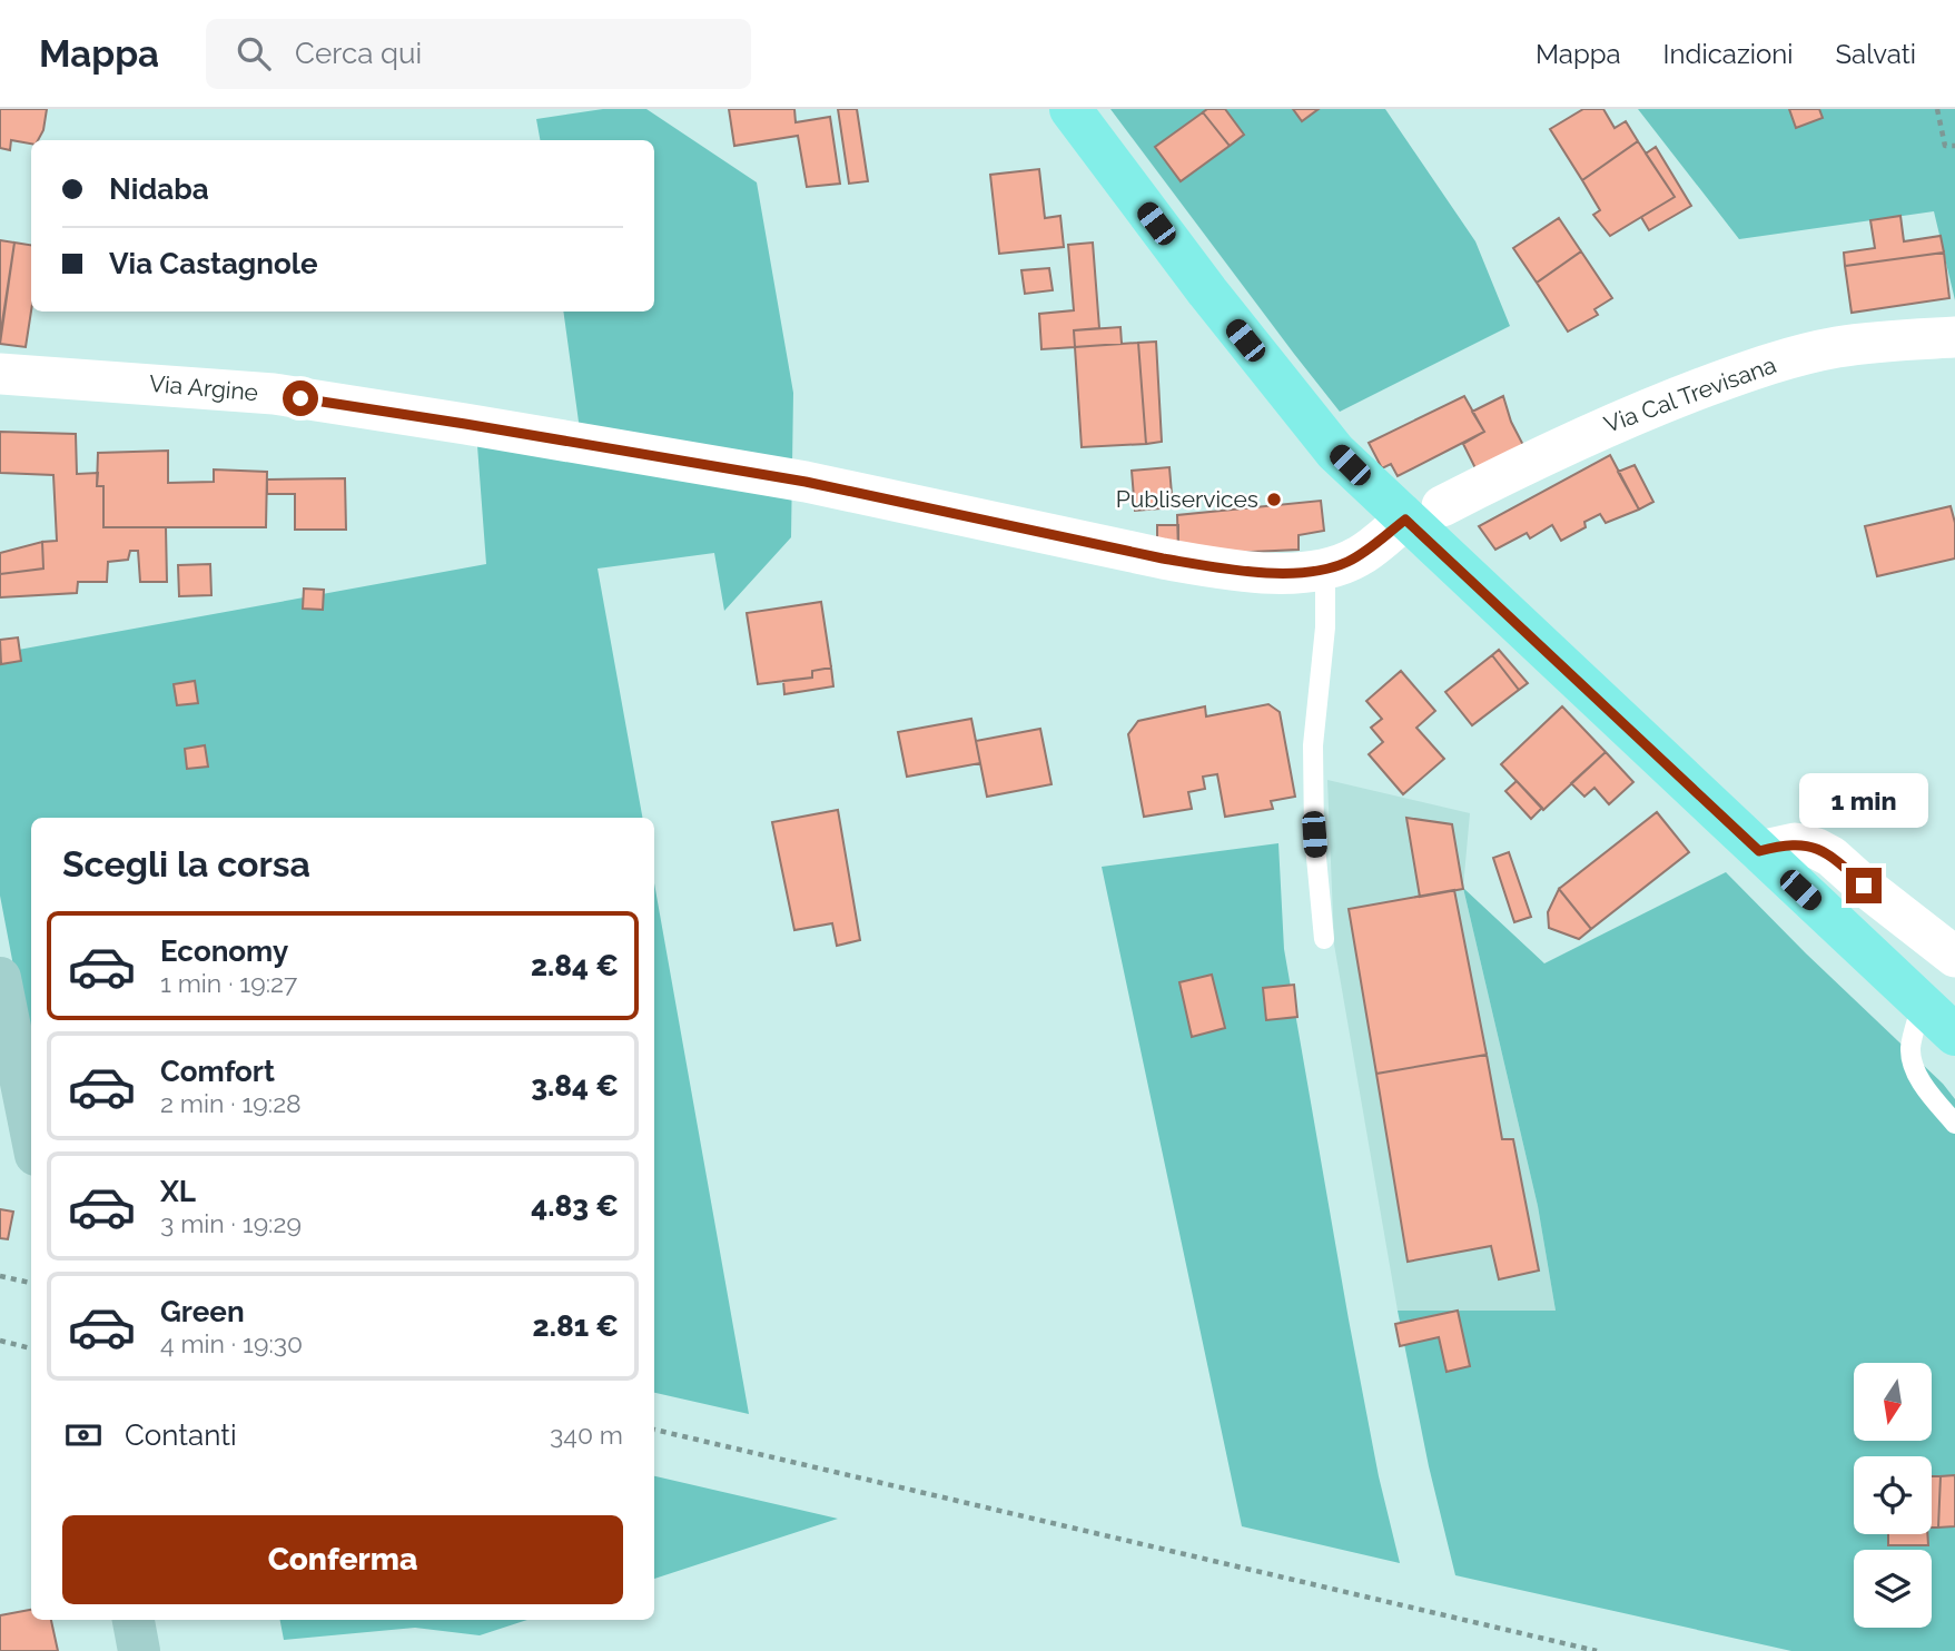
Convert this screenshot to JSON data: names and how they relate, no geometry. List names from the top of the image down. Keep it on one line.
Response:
{"streets":{"street":["Via Argine","Via Cal Trevisana"]},"crossings":[["Via Argine","Via Cal Trevisana"]],"places":["Publiservices"],"north":"bottom","page":{"header":"Mappa","search":"Cerca qui","nav":["Mappa","Indicazioni","Salvati"],"banner":["Nidaba","Via Castagnole"],"bubble":"1 min","heading":"Scegli la corsa","list":[{"name":"Economy","note":"1 min · 19:27","value":"2.84 €"},{"name":"Comfort","note":"2 min · 19:28","value":"3.84 €"},{"name":"XL","note":"3 min · 19:29","value":"4.83 €"},{"name":"Green","note":"4 min · 19:30","value":"2.81 €"}],"pay":["Contanti","340 m"],"buttons":"Conferma"}}
